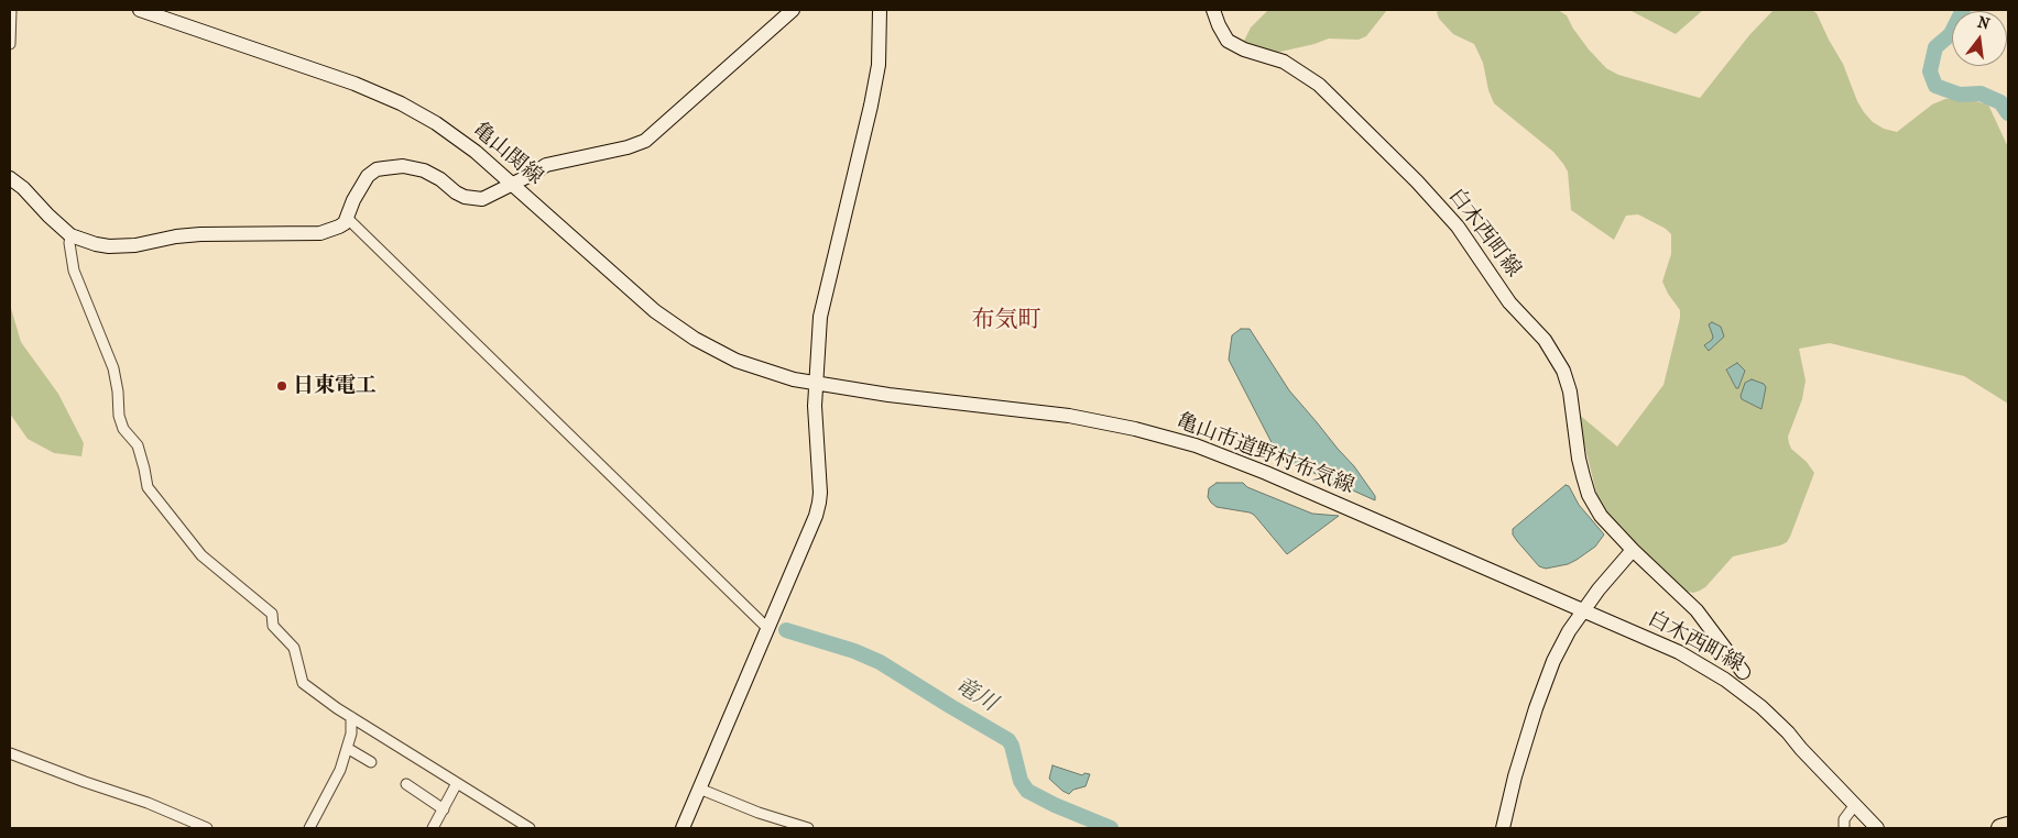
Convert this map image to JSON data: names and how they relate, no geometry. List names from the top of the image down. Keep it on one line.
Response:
{"streets":{"street":["亀山関線","白木西町線","亀山市道野村布気線"]},"crossings":[["亀山関線","亀山市道野村布気線"],["白木西町線","亀山市道野村布気線"]],"districts":["布気町"],"water":["竜川"],"places":["日東電工"],"north":"top"}
